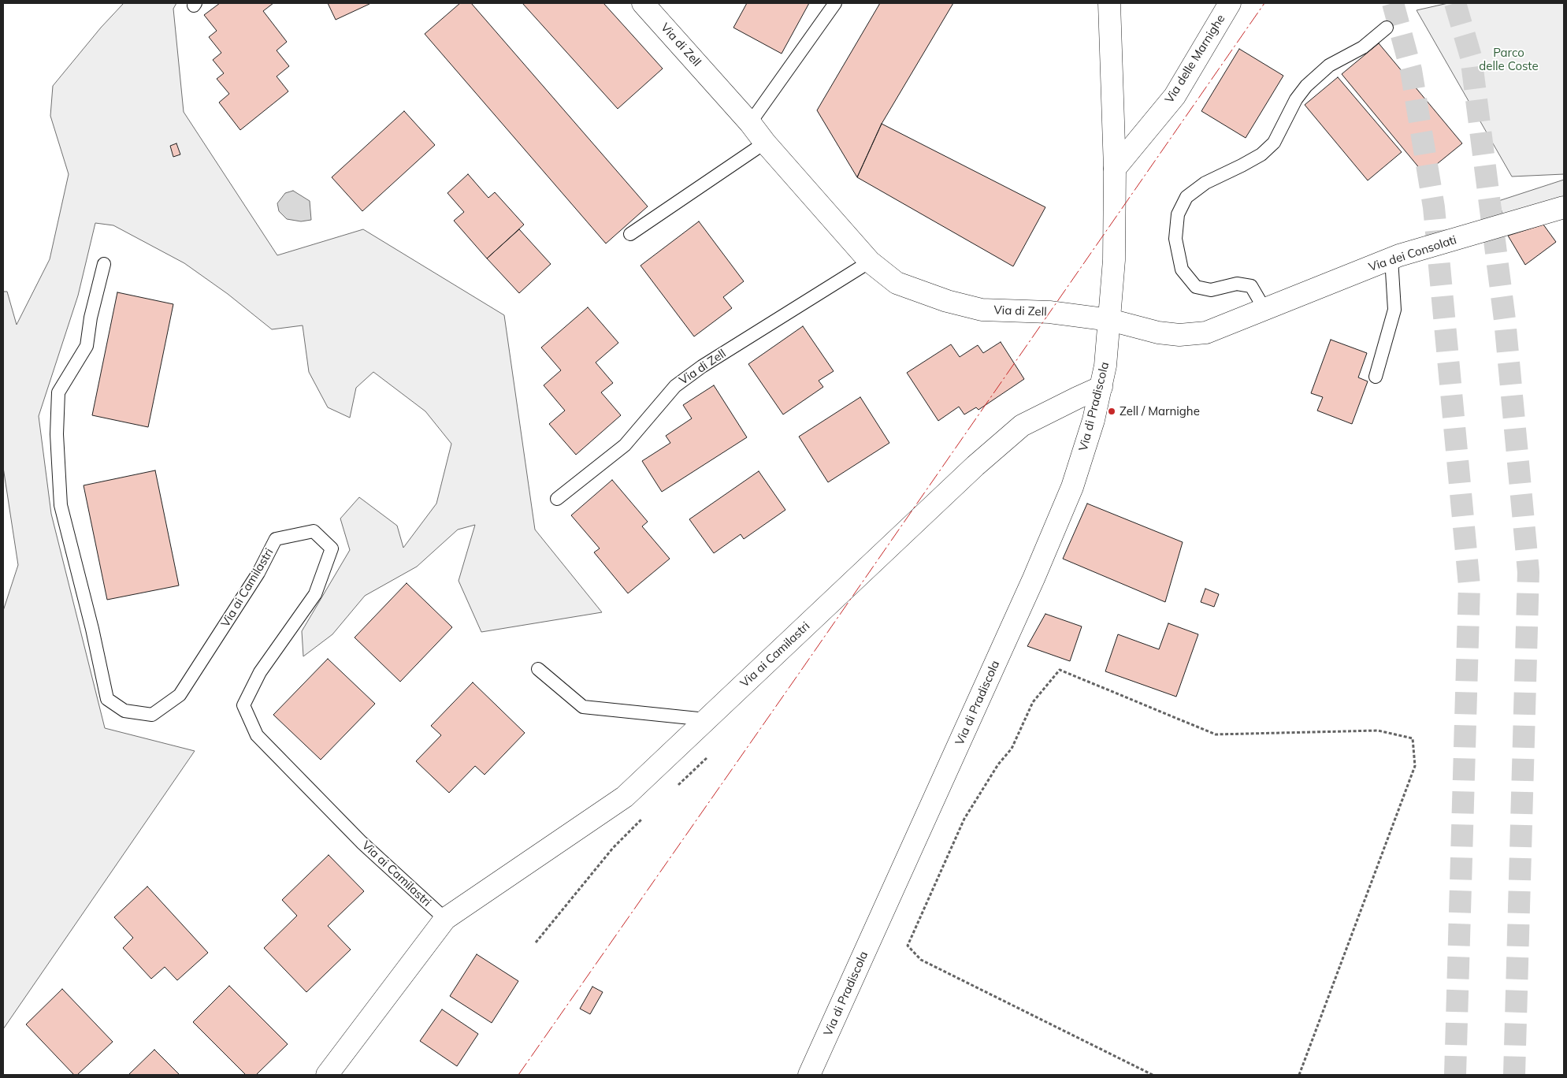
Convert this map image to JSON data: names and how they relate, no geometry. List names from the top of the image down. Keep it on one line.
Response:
{"streets":{"street":["Via di Zell","Via delle Marnighe","Via dei Consolati","Via di Pradiscola","Via ai Camilastri"]},"crossings":[["Via di Zell","Via dei Consolati"],["Via di Zell","Via di Pradiscola"],["Via dei Consolati","Via di Pradiscola"],["Via di Pradiscola","Via ai Camilastri"]],"parks":["Parco delle Coste"],"places":["Zell / Marnighe"]}
